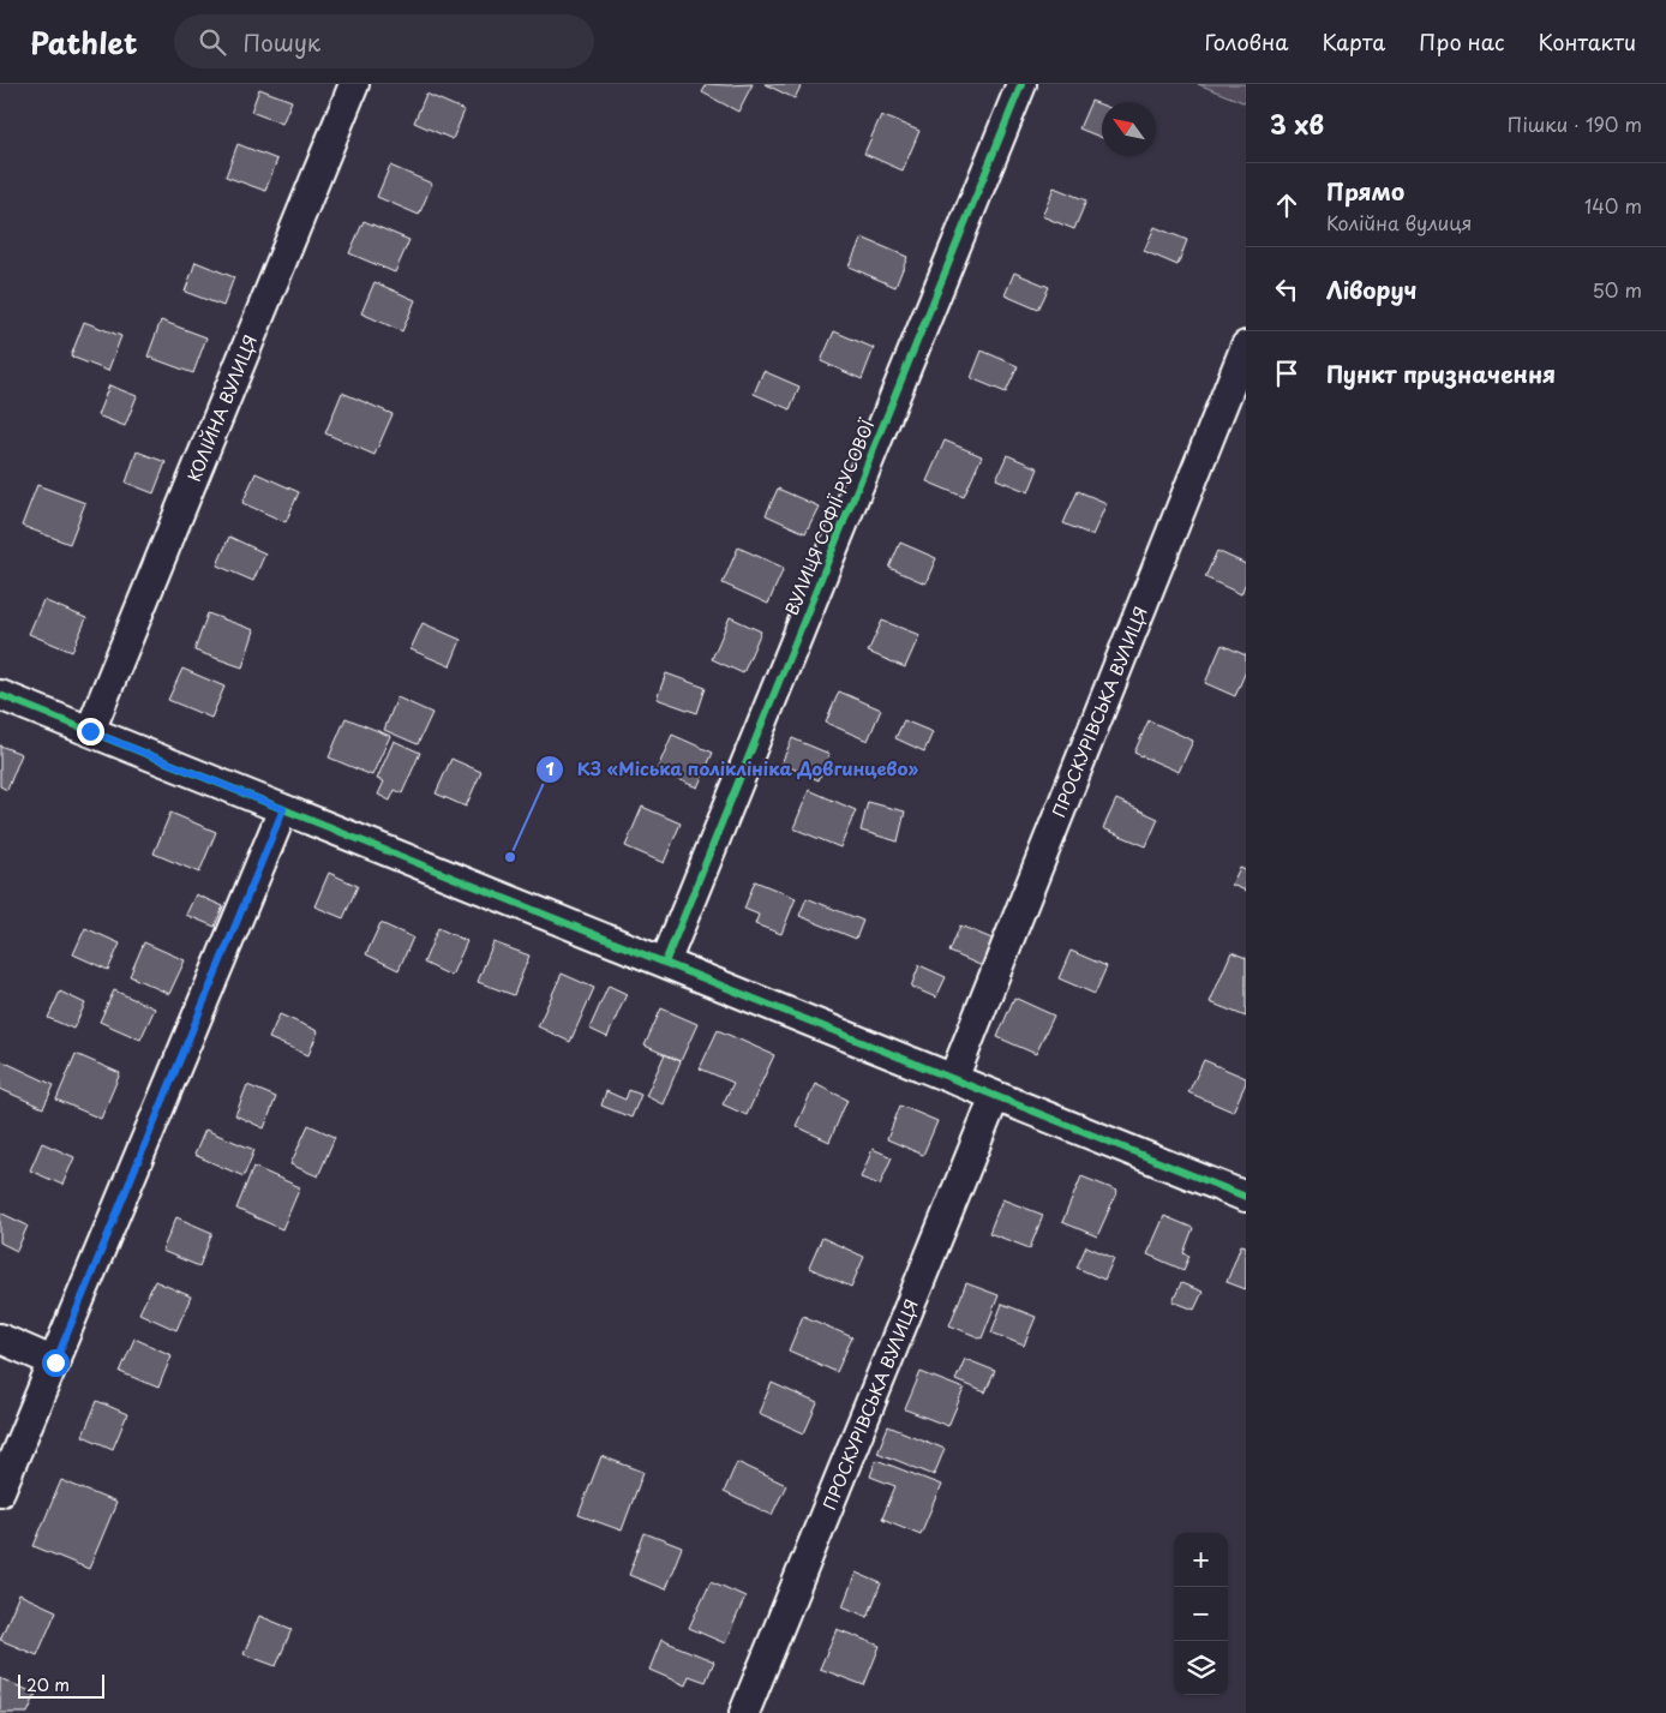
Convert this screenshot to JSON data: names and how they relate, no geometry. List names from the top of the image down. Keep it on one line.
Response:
{"streets":{"street":["КОЛІЙНА ВУЛИЦЯ","ВУЛИЦЯ СОФІЇ РУСОВОЇ","ПРОСКУРІВСЬКА ВУЛИЦЯ"]},"places":["КЗ «Міська поліклініка Довгинцево»"],"scale_bar":"20 m","north":"top left","page":{"header":"Pathlet","search":"Пошук","nav":["Головна","Карта","Про нас","Контакти"],"heading":["3 хв","Пішки · 190 m"],"list":[["Прямо","Колійна вулиця","140 m"],["Ліворуч","50 m"],"Пункт призначення"],"map_buttons":["+","−"],"scale":"20 m"}}
